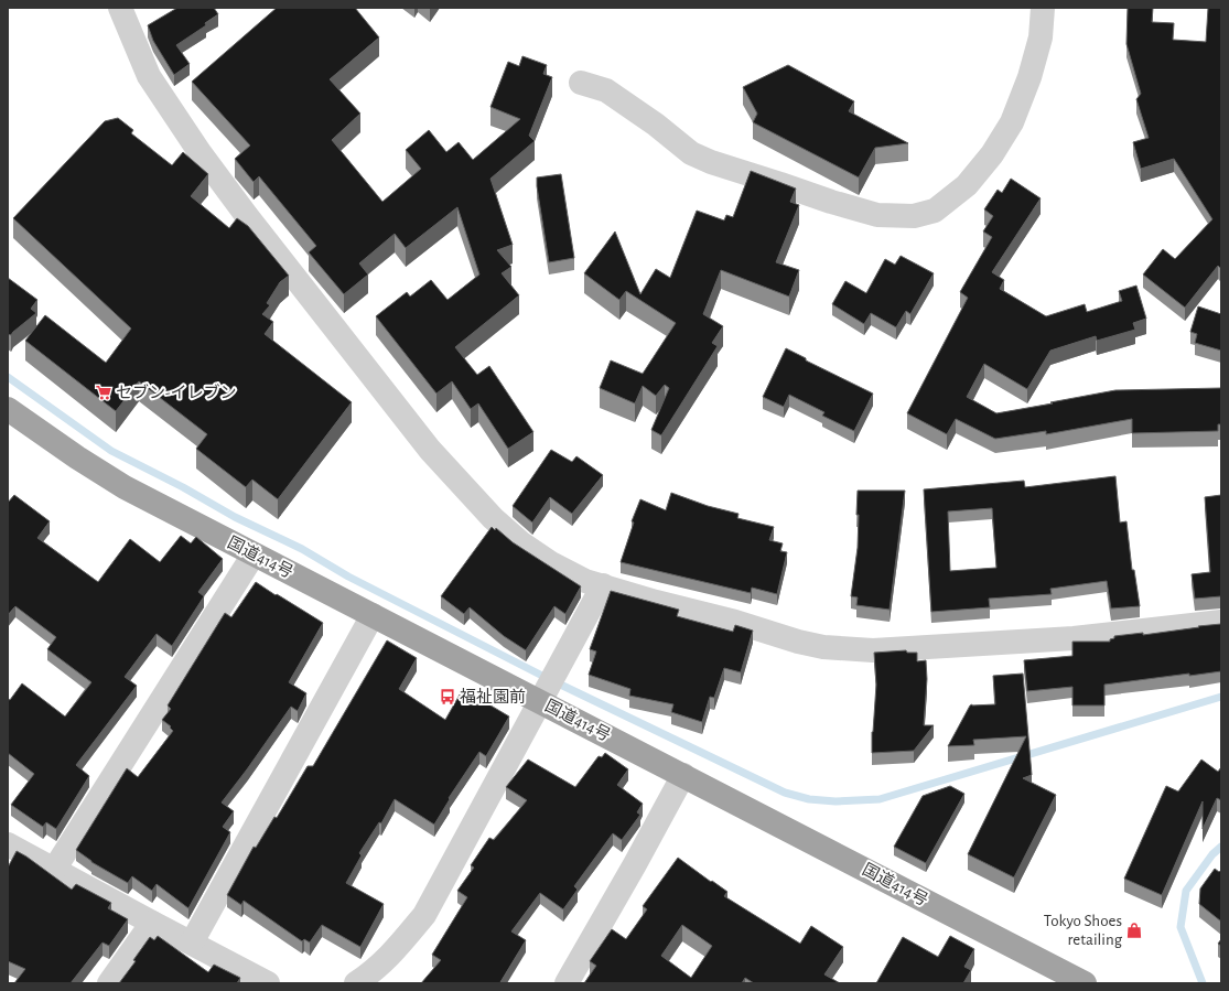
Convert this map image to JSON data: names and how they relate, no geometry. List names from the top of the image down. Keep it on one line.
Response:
{"streets":{"highway":["国道414号"]},"places":{"supermarket":["セブン-イレブン"],"bus stop":["福祉園前"],"shop":["Tokyo Shoes retailing"]}}
